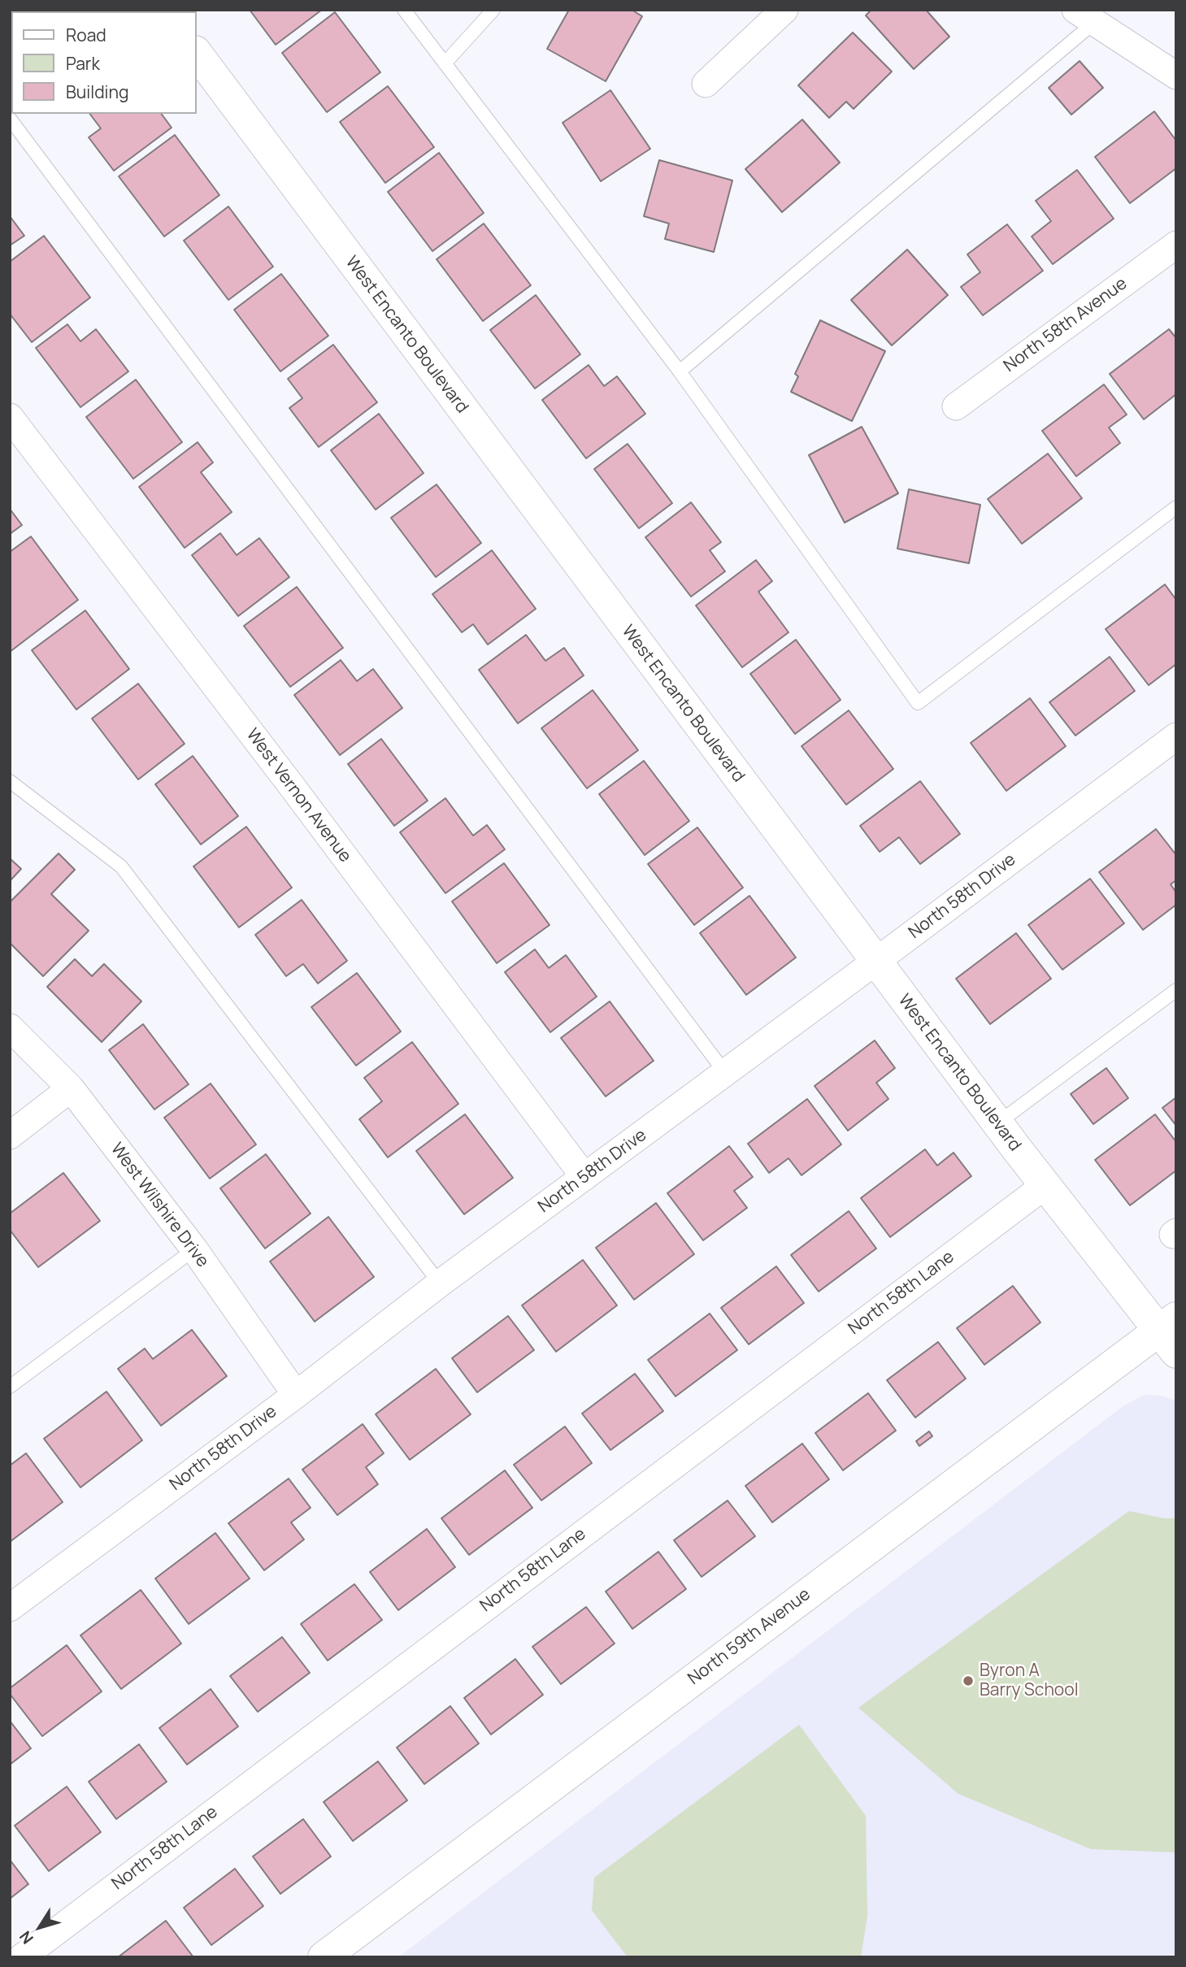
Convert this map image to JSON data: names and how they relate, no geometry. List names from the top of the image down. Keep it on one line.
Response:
{"streets":{"street":["North 58th Avenue","West Encanto Boulevard","West Vernon Avenue","North 58th Drive","West Wilshire Drive","North 58th Lane","North 59th Avenue"]},"crossings":[["West Encanto Boulevard","North 58th Drive"],["West Encanto Boulevard","North 58th Lane"],["West Encanto Boulevard","North 59th Avenue"],["West Vernon Avenue","North 58th Drive"],["North 58th Drive","West Wilshire Drive"]],"places":["Byron A Barry School"],"legend":["Road","Park","Building"],"north":"bottom left"}
